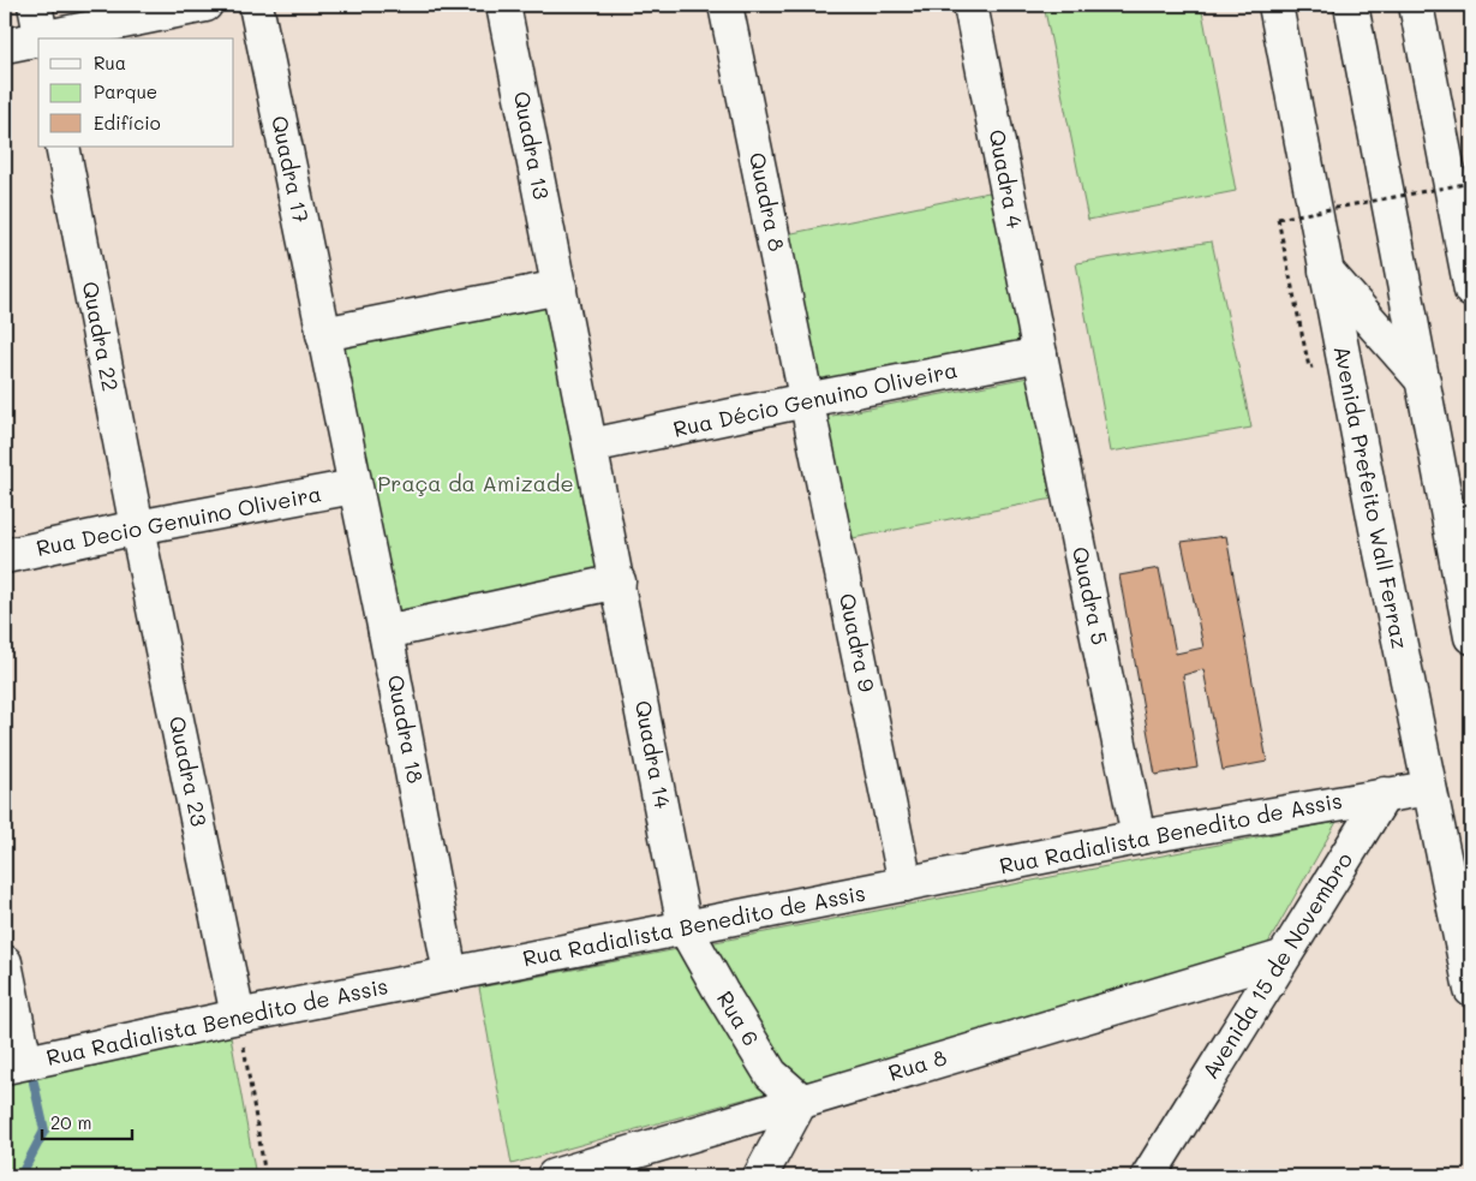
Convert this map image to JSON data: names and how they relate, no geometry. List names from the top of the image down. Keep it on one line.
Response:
{"streets":{"main road":["Quadra 13","Quadra 17","Quadra 4","Quadra 8","Quadra 22","Rua Décio Genuino Oliveira","Avenida Prefeito Wall Ferraz","Rua Decio Genuino Oliveira","Quadra 5","Quadra 9","Quadra 18","Quadra 14","Quadra 23","Rua Radialista Benedito de Assis","Avenida 15 de Novembro","Rua 6","Rua 8"]},"crossings":[["Quadra 13","Rua Décio Genuino Oliveira"],["Quadra 13","Quadra 14"],["Quadra 17","Rua Decio Genuino Oliveira"],["Quadra 17","Quadra 18"],["Quadra 4","Rua Décio Genuino Oliveira"],["Quadra 4","Quadra 5"],["Quadra 8","Rua Décio Genuino Oliveira"],["Quadra 8","Quadra 9"],["Quadra 22","Rua Decio Genuino Oliveira"],["Quadra 22","Quadra 23"],["Rua Décio Genuino Oliveira","Quadra 5"],["Rua Décio Genuino Oliveira","Quadra 9"],["Rua Décio Genuino Oliveira","Quadra 14"],["Rua Decio Genuino Oliveira","Quadra 18"],["Rua Decio Genuino Oliveira","Quadra 23"],["Quadra 5","Rua Radialista Benedito de Assis"],["Quadra 9","Rua Radialista Benedito de Assis"],["Quadra 18","Rua Radialista Benedito de Assis"],["Quadra 14","Rua Radialista Benedito de Assis"],["Quadra 14","Rua 6"],["Quadra 23","Rua Radialista Benedito de Assis"],["Rua Radialista Benedito de Assis","Avenida 15 de Novembro"],["Rua Radialista Benedito de Assis","Rua 6"],["Avenida 15 de Novembro","Rua 8"],["Rua 6","Rua 8"]],"parks":["Praça da Amizade"],"legend":["Rua","Parque","Edifício"],"scale_bar":"20 m"}
